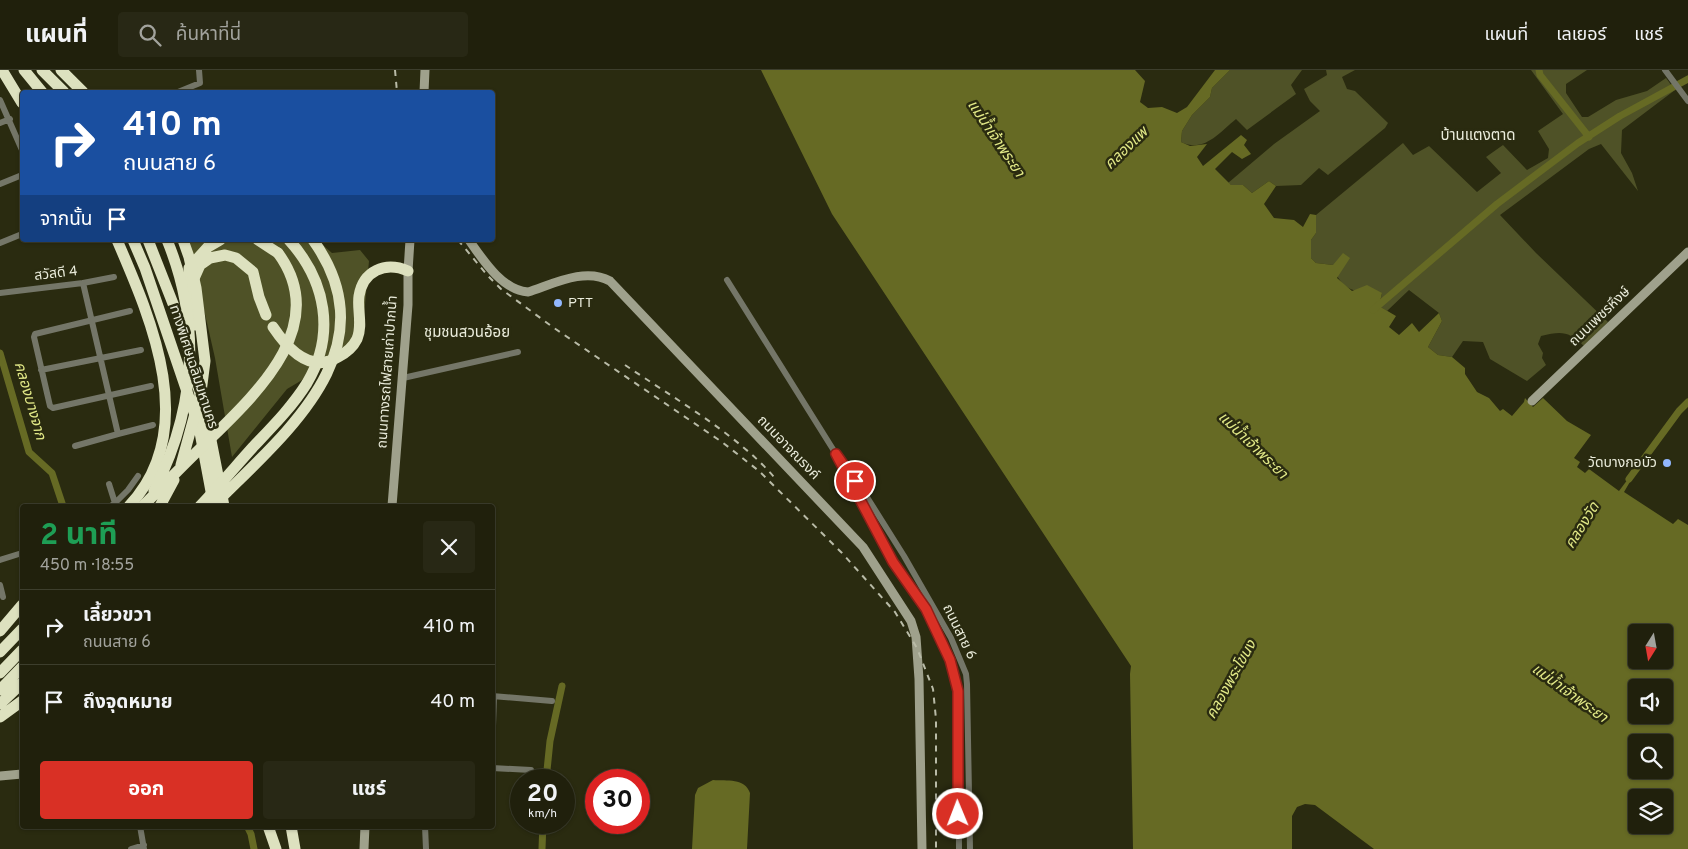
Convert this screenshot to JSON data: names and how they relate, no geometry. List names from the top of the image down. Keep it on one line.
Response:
{"streets":{"highway":["ทางพิเศษเฉลิมมหานคร"],"street":["สวัสดี 4","ถนนเพชรหึงษ์","ถนนทางรถไฟสายเก่าปากน้ำ","ถนนอาจณรงค์","ถนนสาย 6"]},"districts":["บ้านแตงตาด","ชุมชนสวนอ้อย"],"water":["แม่น้ำเจ้าพระยา","คลองแพ","คลองบางจาก","คลองวัด","คลองพระโขนง"],"places":["PTT","วัดบางกอบัว"],"north":"bottom","page":{"header":"แผนที่","search":"ค้นหาที่นี่","nav":["แผนที่","เลเยอร์","แชร์"],"turn":["410 m","ถนนสาย 6"],"then":"จากนั้น","heading":["2 นาที","450 m · 18:55"],"list":[{"name":"เลี้ยวขวา","note":"ถนนสาย 6","value":"410 m"},{"name":"ถึงจุดหมาย","value":"40 m"}],"buttons":["ออก","แชร์"],"speed":"20 km/h","limit":"30"}}
